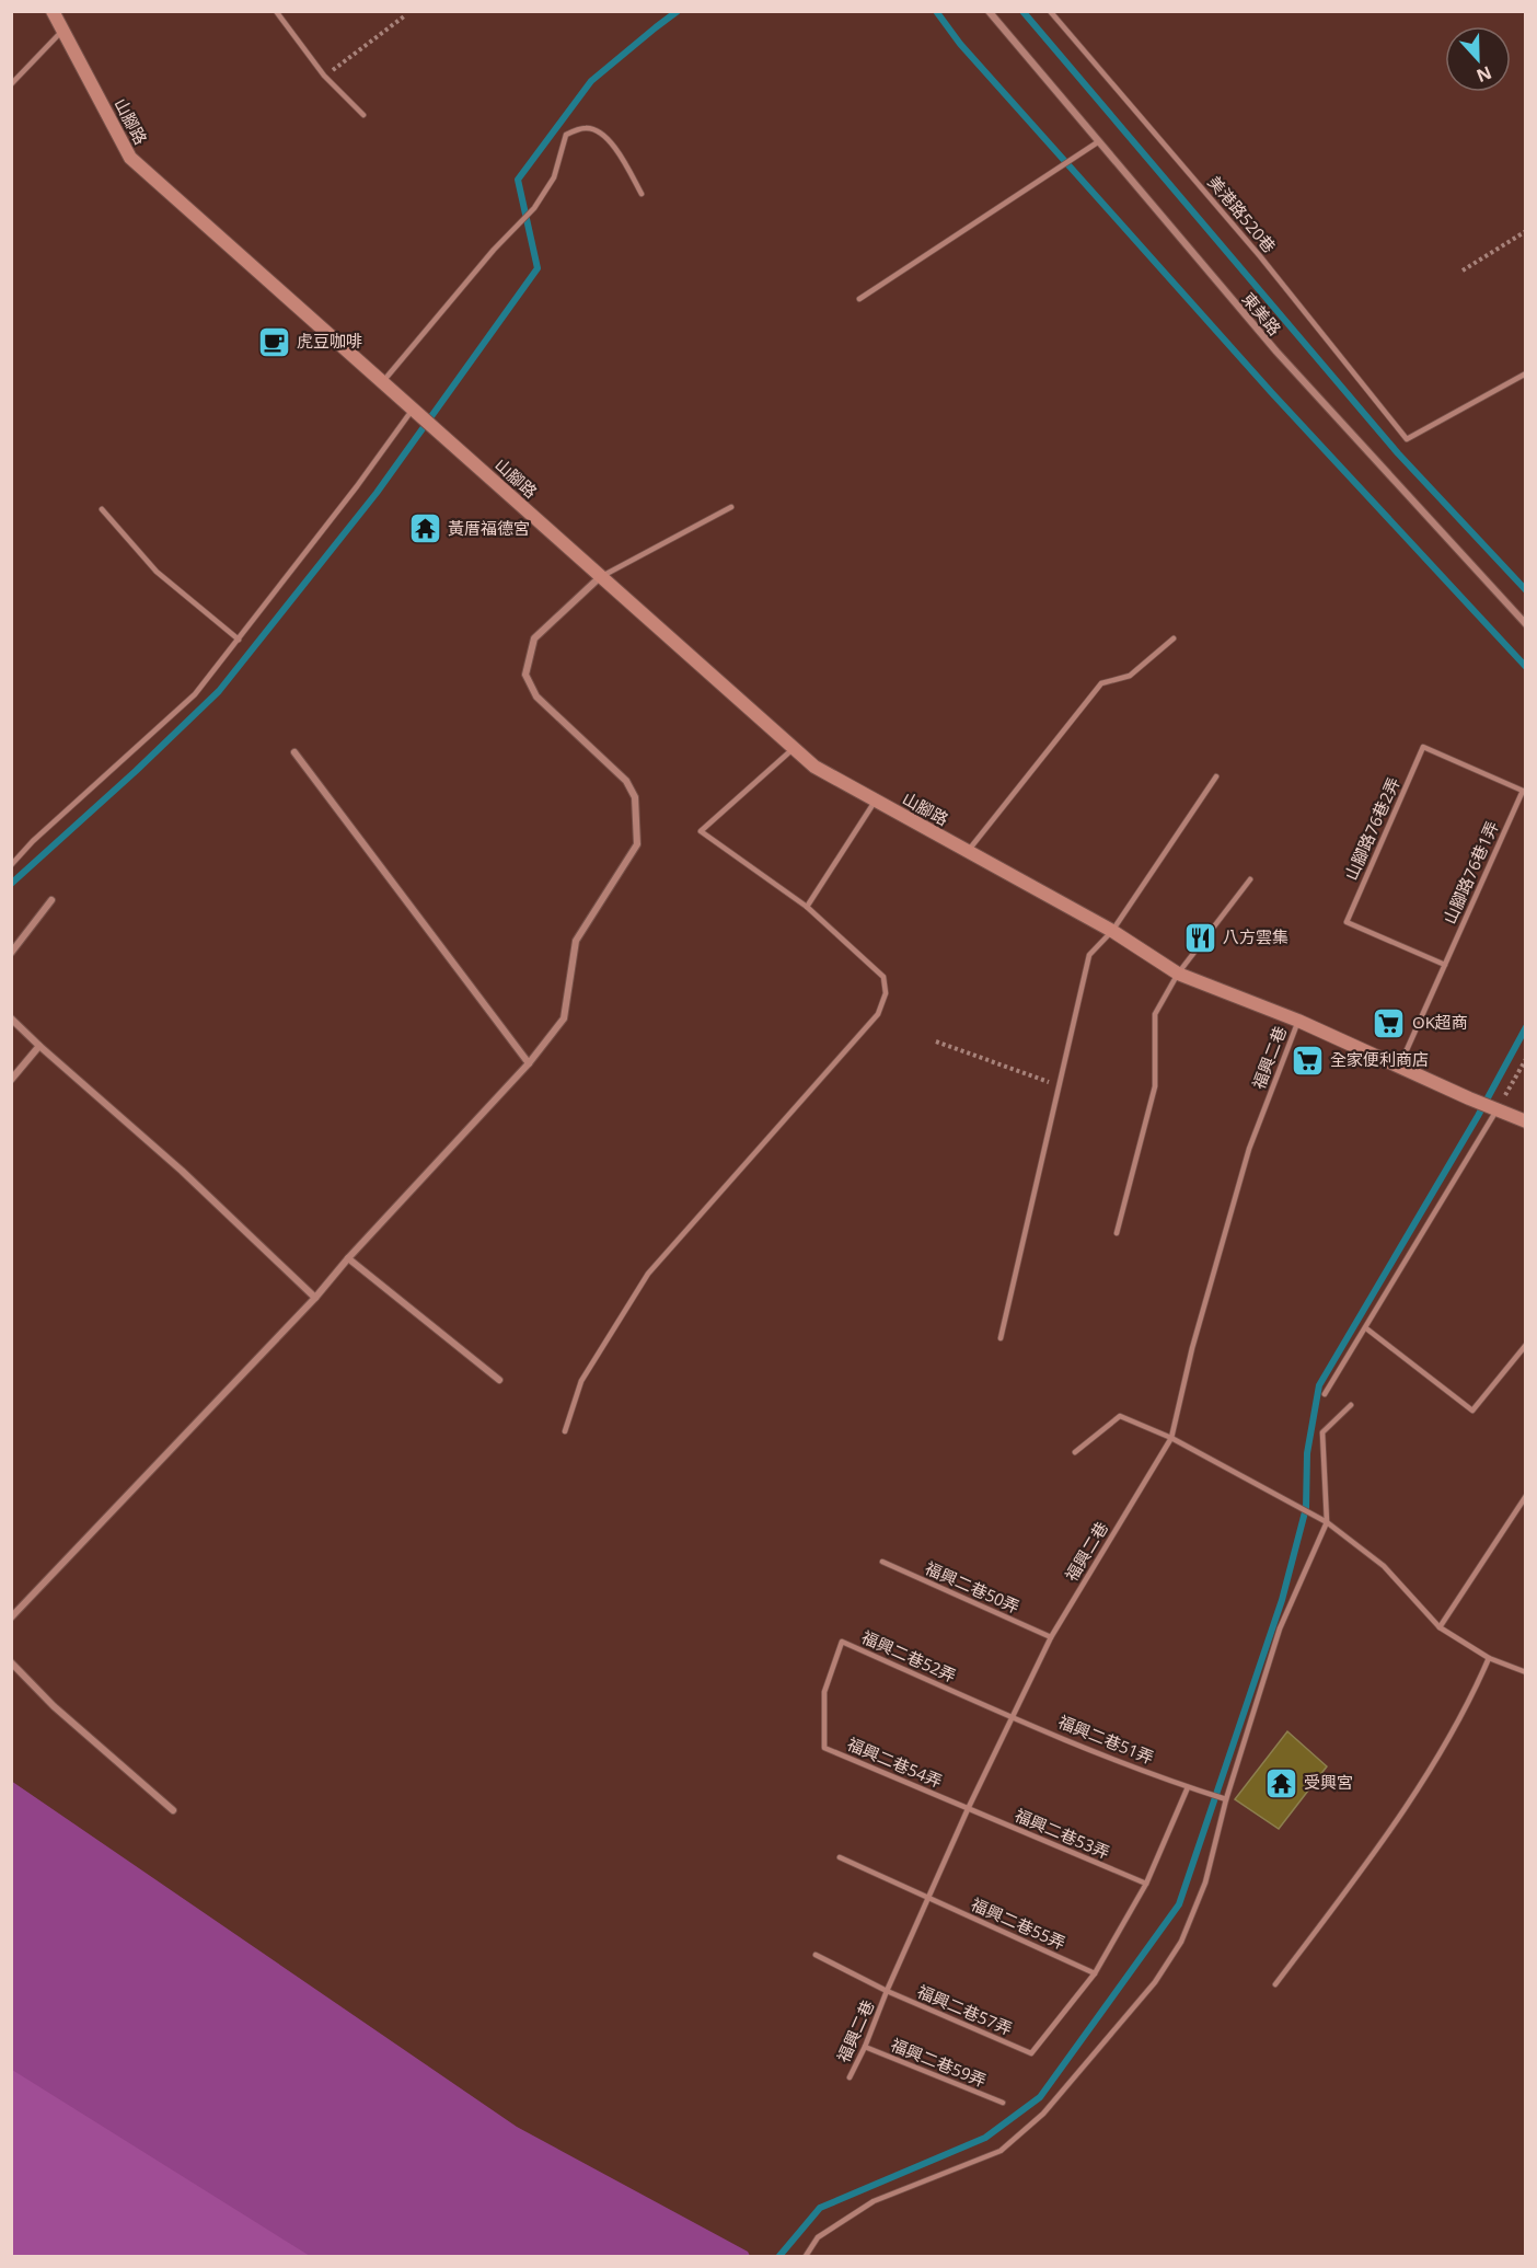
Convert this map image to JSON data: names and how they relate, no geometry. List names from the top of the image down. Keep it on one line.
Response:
{"streets":{"main road":["山腳路"],"street":["東美路"],"lane":["美港路520巷","山腳路76巷2弄","山腳路76巷1弄","福興二巷","福興二巷50弄","福興二巷52弄","福興二巷51弄","福興二巷54弄","福興二巷53弄","福興二巷55弄","福興二巷57弄","福興二巷59弄"]},"crossings":[["山腳路","山腳路76巷1弄"],["山腳路","福興二巷"],["山腳路76巷2弄","山腳路76巷1弄"],["福興二巷","福興二巷50弄"],["福興二巷","福興二巷52弄"],["福興二巷","福興二巷51弄"],["福興二巷","福興二巷54弄"],["福興二巷","福興二巷53弄"],["福興二巷","福興二巷55弄"],["福興二巷","福興二巷57弄"],["福興二巷","福興二巷59弄"],["福興二巷52弄","福興二巷51弄"],["福興二巷52弄","福興二巷54弄"],["福興二巷54弄","福興二巷53弄"],["福興二巷55弄","福興二巷57弄"]],"places":{"cafe":["虎豆咖啡"],"temple":["黃厝福德宮","受興宮"],"restaurant":["八方雲集"],"supermarket":["OK超商","全家便利商店"]},"north":"bottom"}
